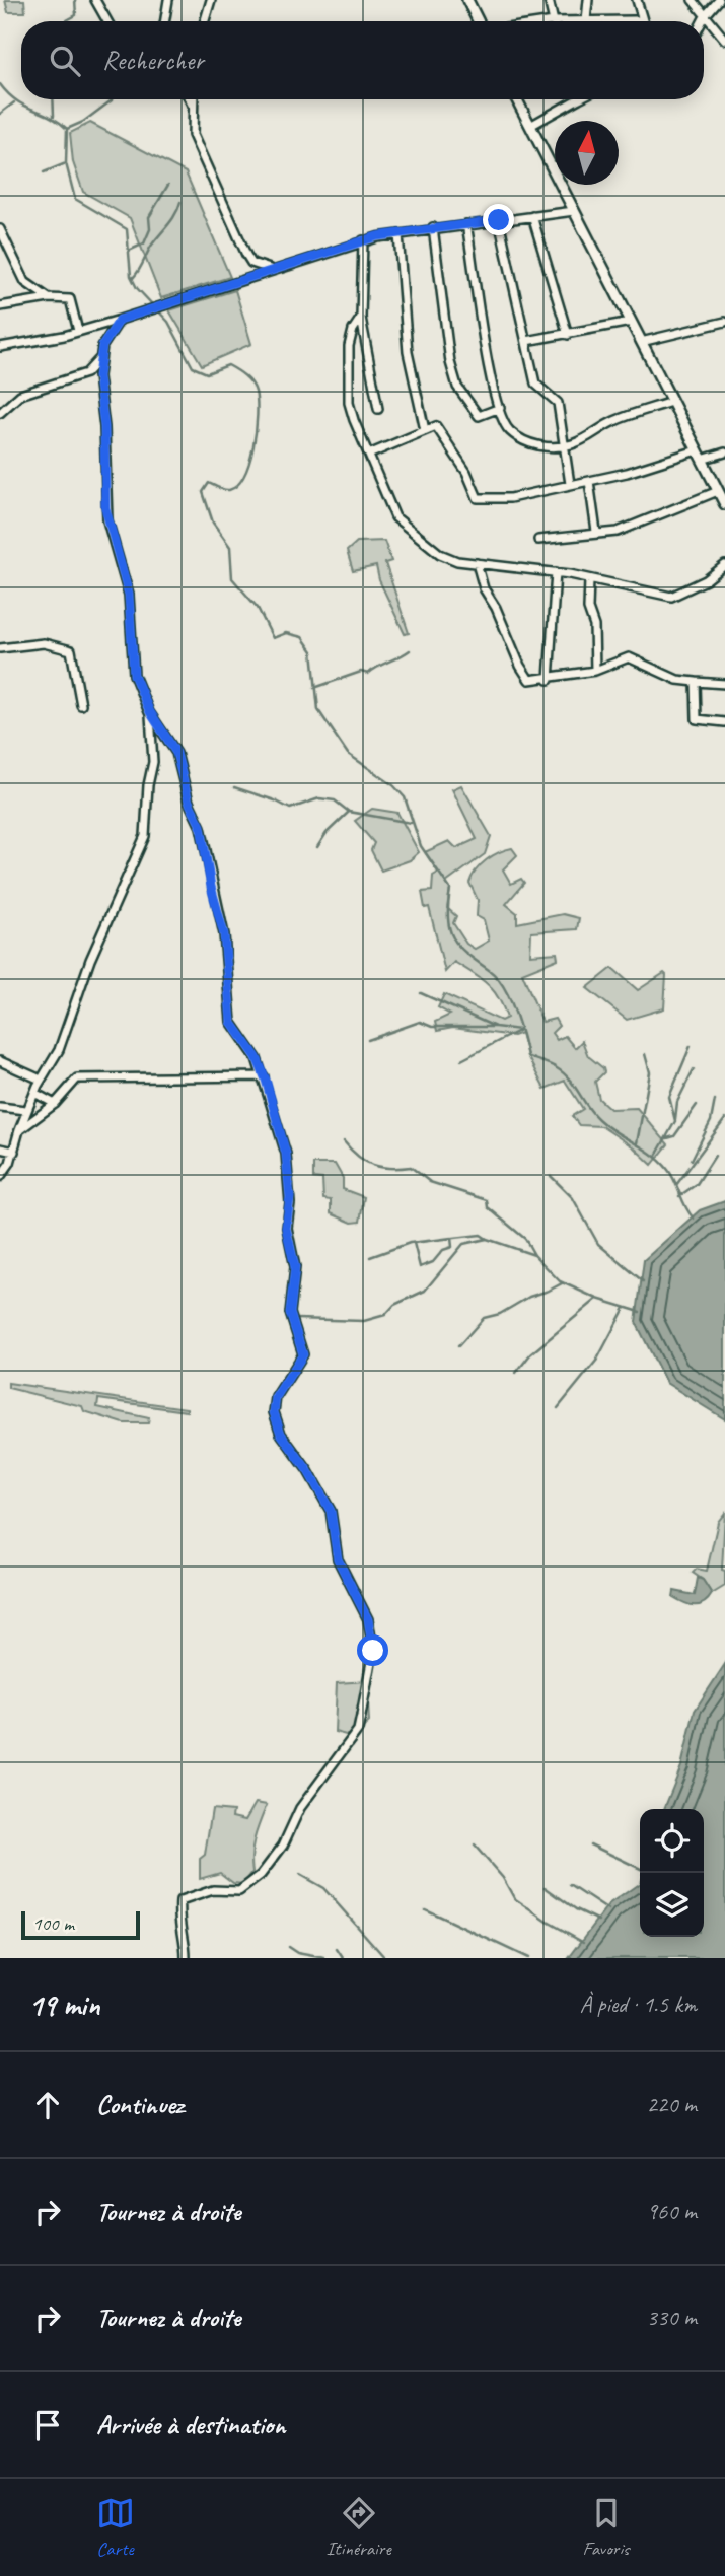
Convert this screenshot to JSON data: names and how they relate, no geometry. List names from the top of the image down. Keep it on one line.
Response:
{"scale_bar":"100 m","north":"top","page":{"search":"Rechercher","scale":"100 m","heading":["19 min","À pied · 1.5 km"],"list":[["Continuez","220 m"],["Tournez à droite","960 m"],["Tournez à droite","330 m"],"Arrivée à destination"],"nav":["Carte","Itinéraire","Favoris"]}}
